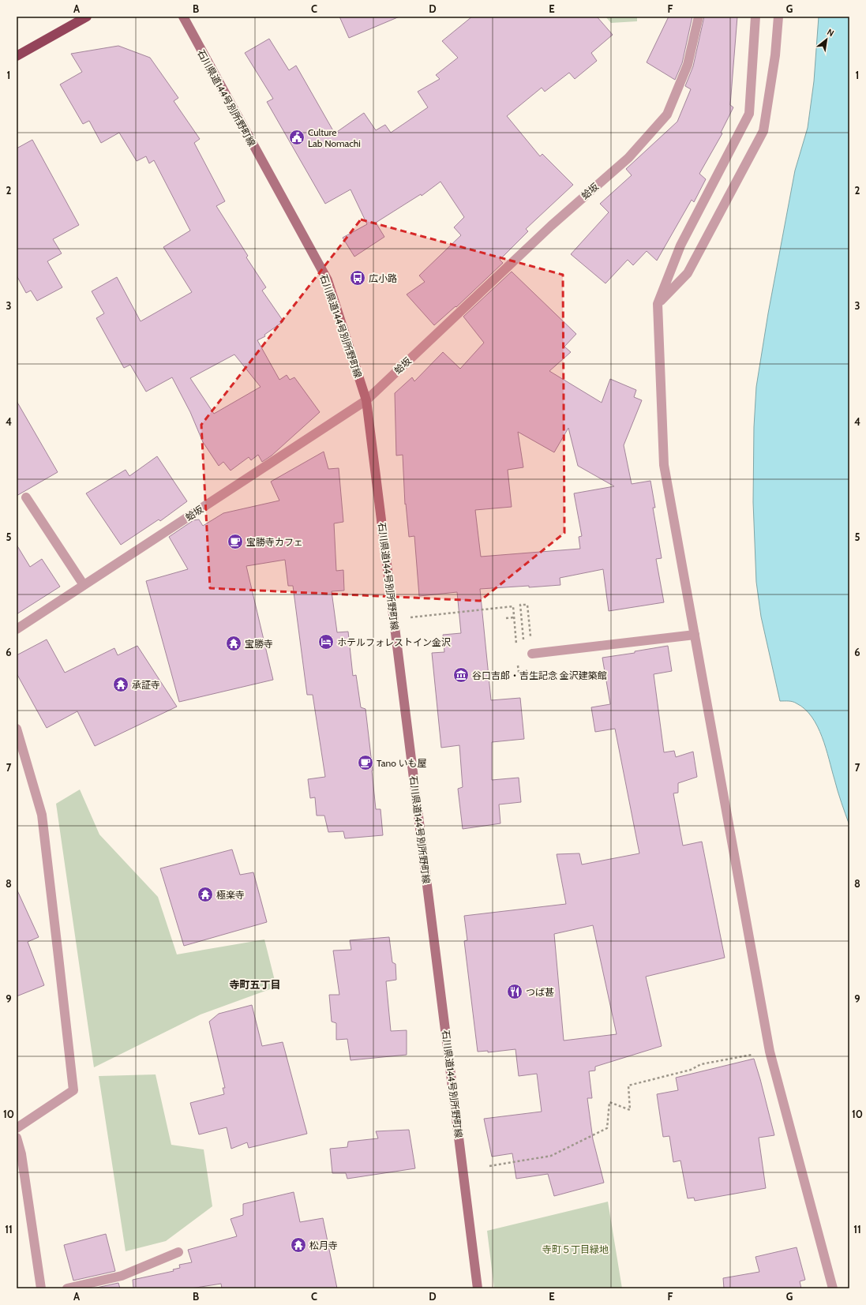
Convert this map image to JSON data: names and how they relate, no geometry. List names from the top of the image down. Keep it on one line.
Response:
{"streets":{"main road":["石川県道144号別所野町線"],"street":["蛤坂"]},"crossings":[["石川県道144号別所野町線","蛤坂"]],"districts":["寺町五丁目"],"parks":["寺町５丁目緑地"],"places":{"public building":["Culture Lab Nomachi"],"bus stop":["広小路"],"cafe":["宝勝寺カフェ","Tano いも屋"],"hotel":["ホテルフォレストイン金沢"],"temple":["宝勝寺","承証寺","極楽寺","松月寺"],"museum":["谷口吉郎・吉生記念 金沢建築館"],"restaurant":["つば甚"]},"north":"top right","grid":{"columns":["A","B","C","D","E","F","G"],"rows":["1","2","3","4","5","6","7","8","9","10","11"]}}
